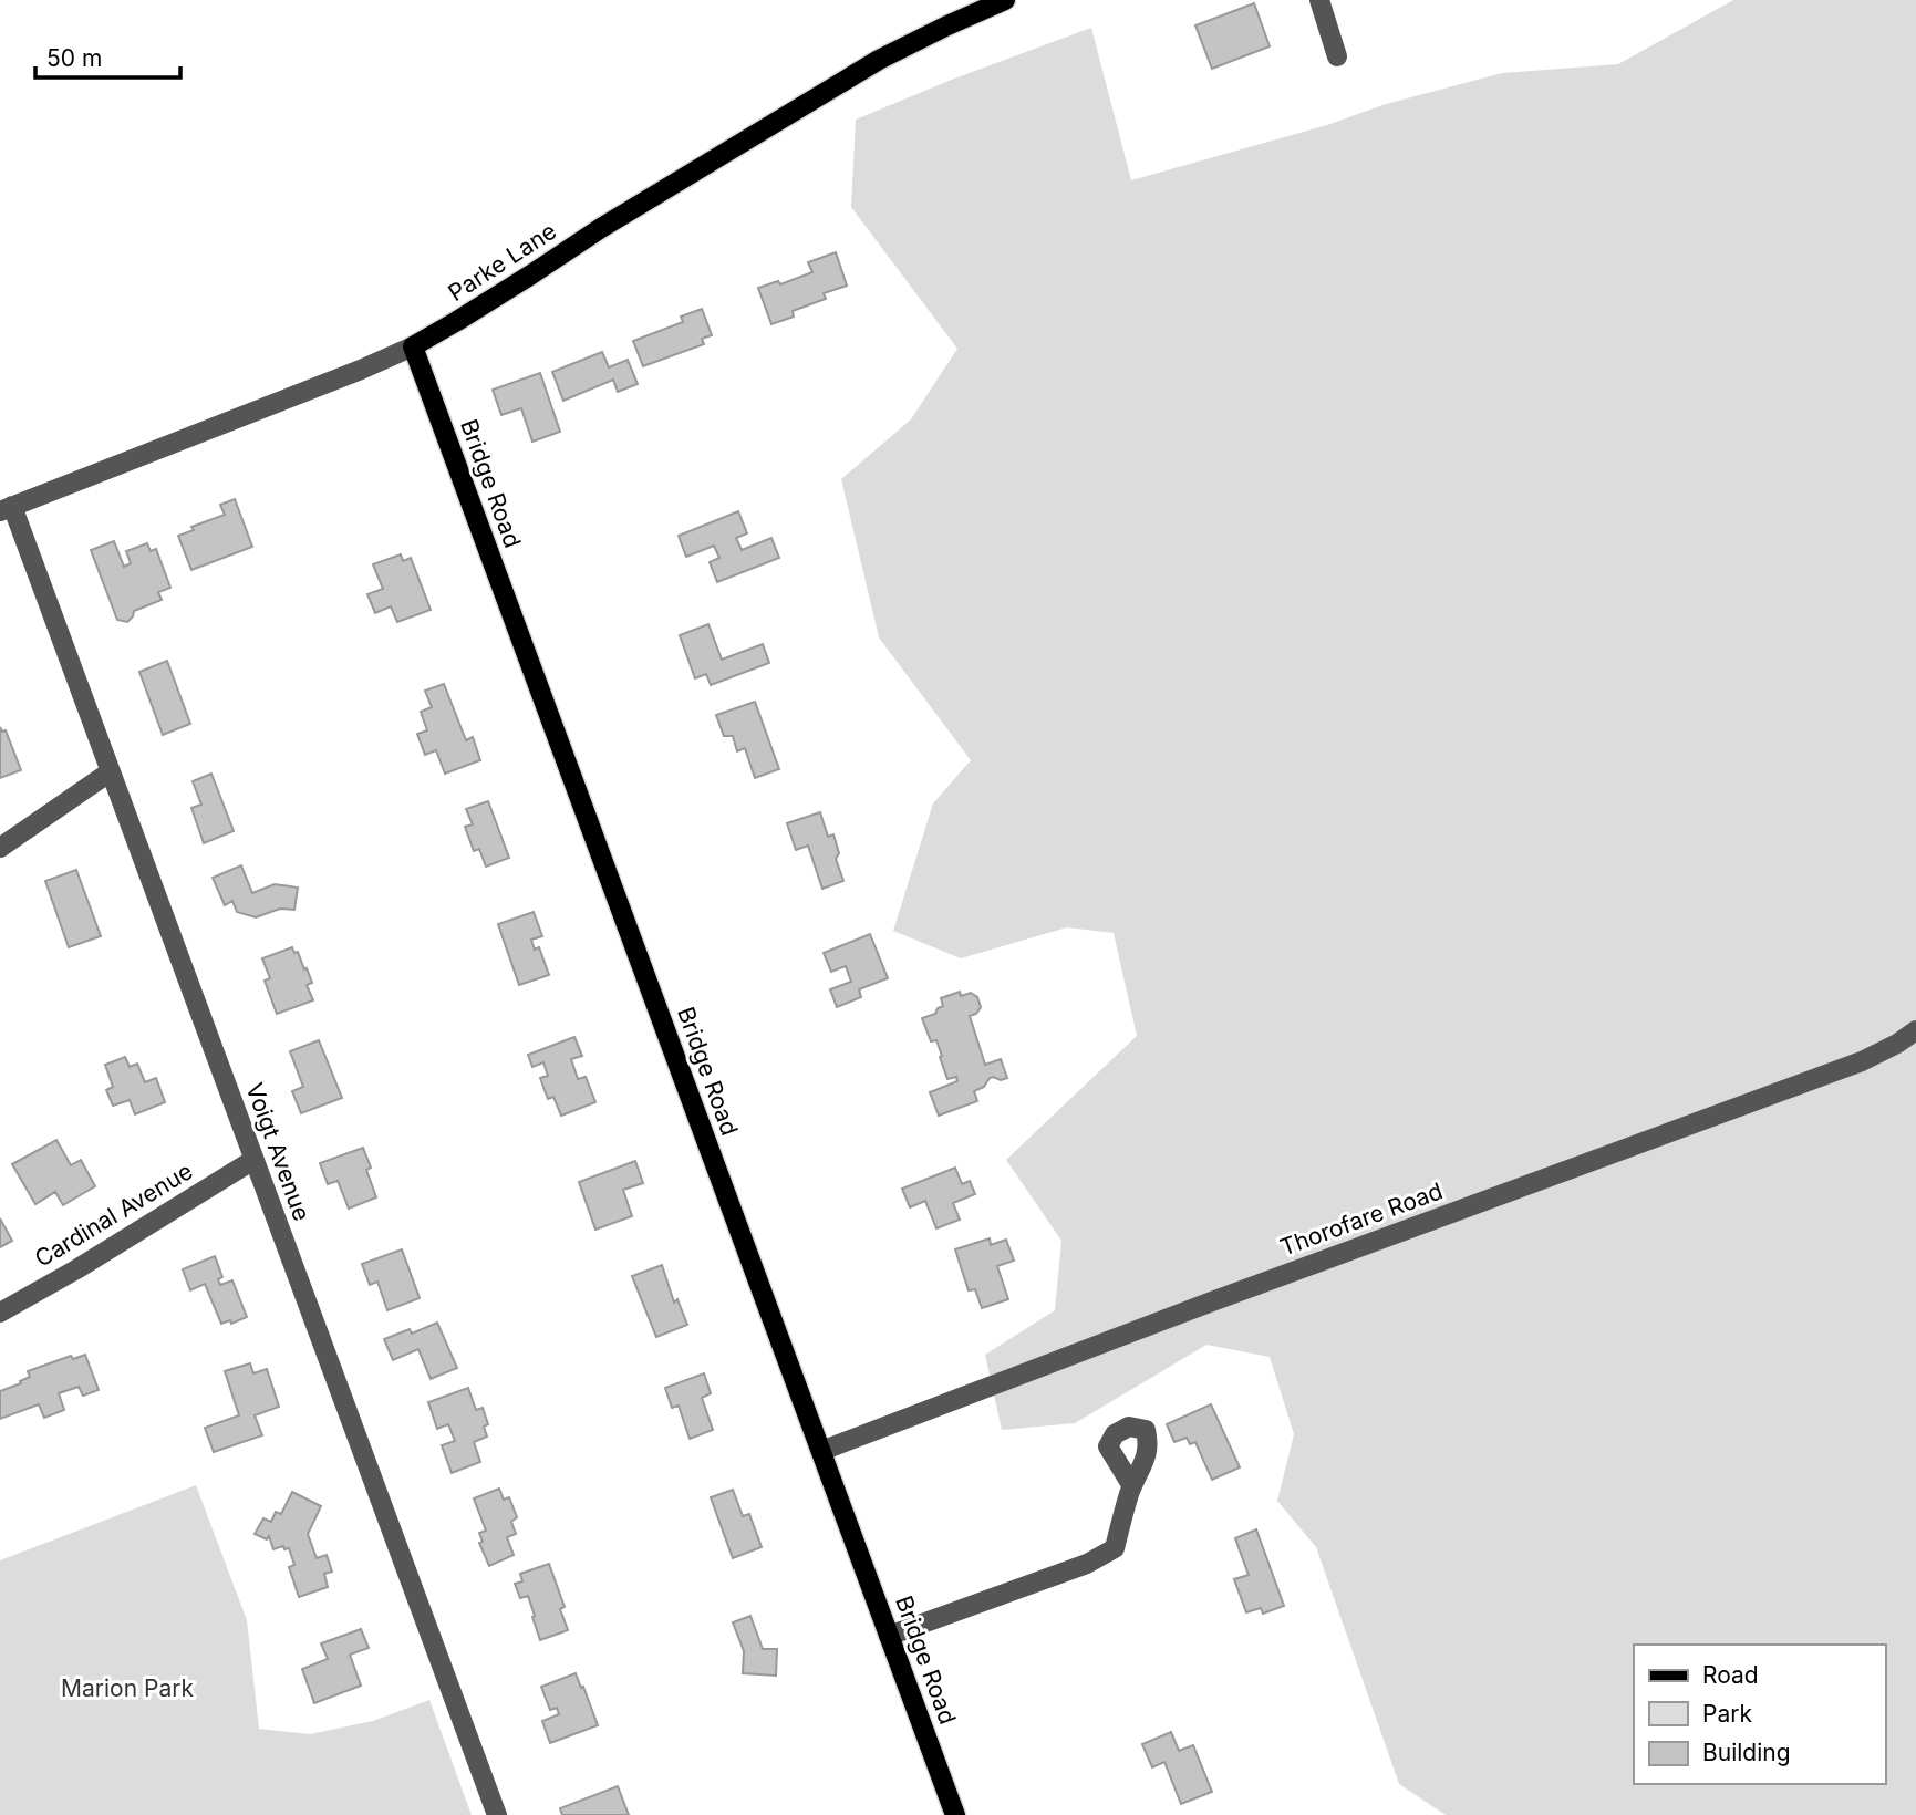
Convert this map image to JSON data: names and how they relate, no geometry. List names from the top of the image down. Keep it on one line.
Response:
{"streets":{"main road":["Parke Lane","Bridge Road"],"street":["Voigt Avenue","Cardinal Avenue","Thorofare Road"]},"crossings":[["Parke Lane","Bridge Road"],["Parke Lane","Voigt Avenue"],["Bridge Road","Thorofare Road"],["Voigt Avenue","Cardinal Avenue"]],"parks":["Marion Park"],"legend":["Road","Park","Building"],"scale_bar":"50 m"}
